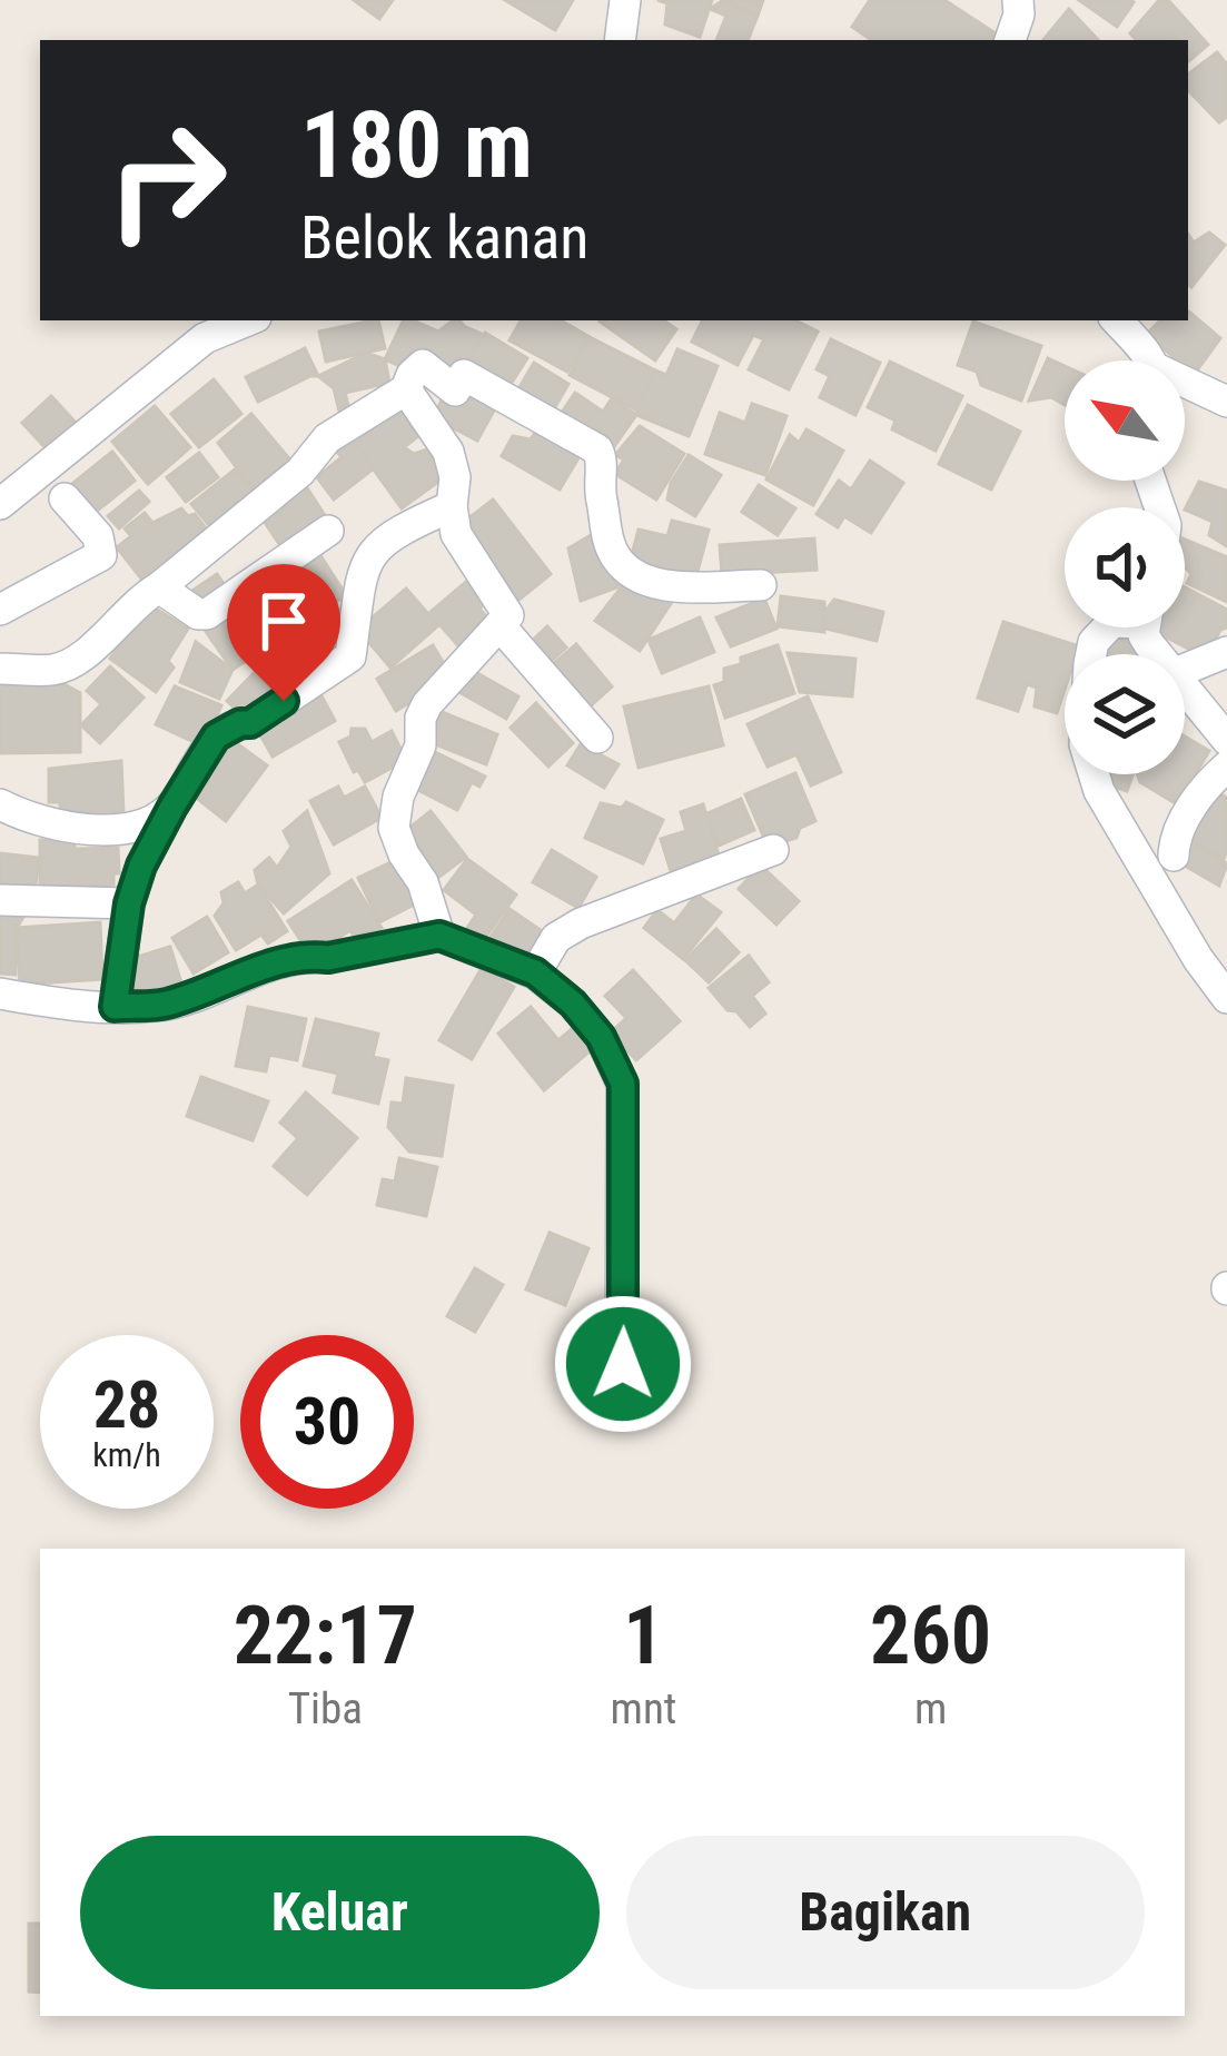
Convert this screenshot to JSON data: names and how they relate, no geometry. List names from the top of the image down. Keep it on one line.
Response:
{"north":"top left","page":{"turn":["180 m","Belok kanan"],"speed":"28 km/h","limit":"30","eta":["22:17","Tiba","1","mnt","260","m"],"buttons":["Keluar","Bagikan"]}}
